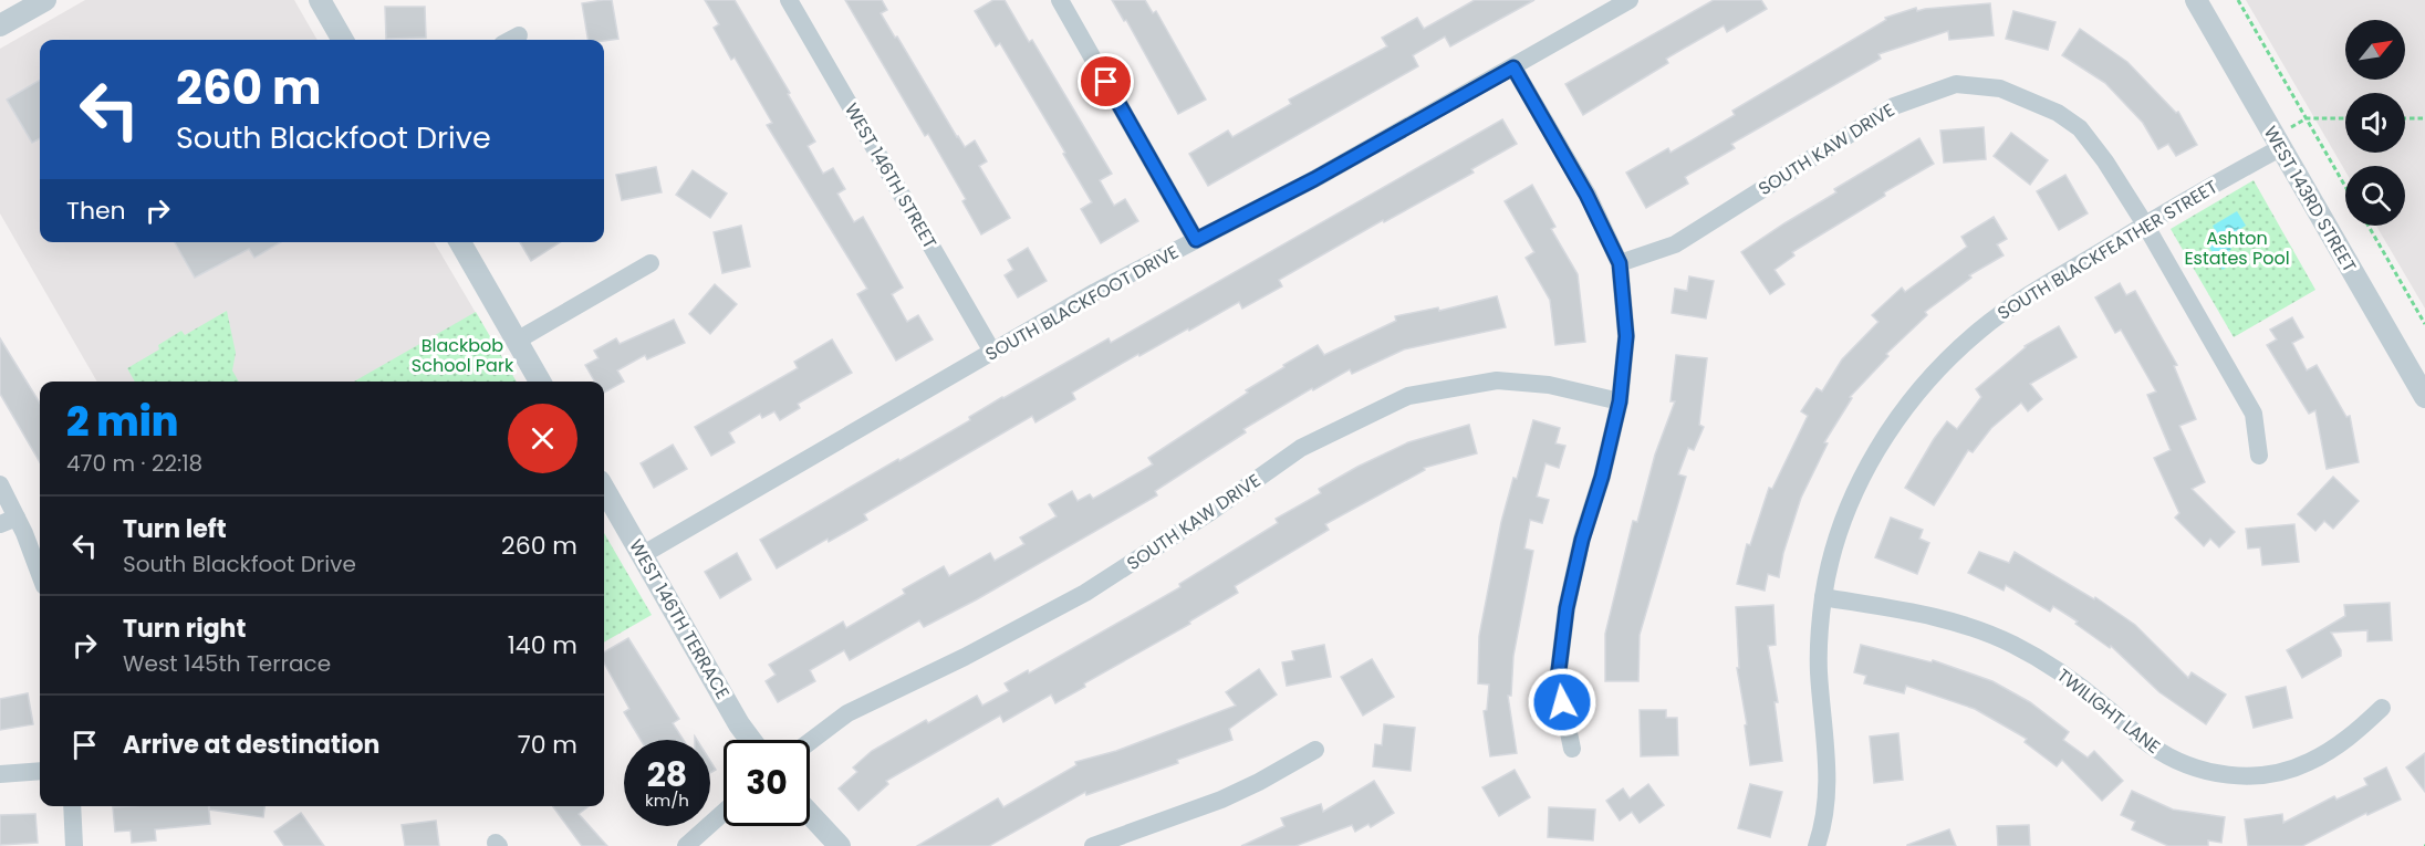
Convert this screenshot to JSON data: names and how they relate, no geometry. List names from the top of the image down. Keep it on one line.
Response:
{"streets":{"street":["SOUTH KAW DRIVE","WEST 146TH STREET","WEST 143RD STREET","SOUTH BLACKFEATHER STREET","SOUTH BLACKFOOT DRIVE","WEST 146TH TERRACE","TWILIGHT LANE"]},"crossings":[["SOUTH KAW DRIVE","SOUTH BLACKFEATHER STREET"],["WEST 146TH STREET","SOUTH BLACKFOOT DRIVE"],["WEST 143RD STREET","SOUTH BLACKFEATHER STREET"],["SOUTH BLACKFEATHER STREET","TWILIGHT LANE"],["SOUTH BLACKFOOT DRIVE","WEST 146TH TERRACE"]],"parks":["Ashton Estates Pool","Blackbob School Park"],"north":"top right","page":{"turn":["260 m","South Blackfoot Drive"],"then":"Then","heading":["2 min","470 m · 22:18"],"list":[{"name":"Turn left","note":"South Blackfoot Drive","value":"260 m"},{"name":"Turn right","note":"West 145th Terrace","value":"140 m"},{"name":"Arrive at destination","value":"70 m"}],"speed":"28 km/h","limit":"30"}}
